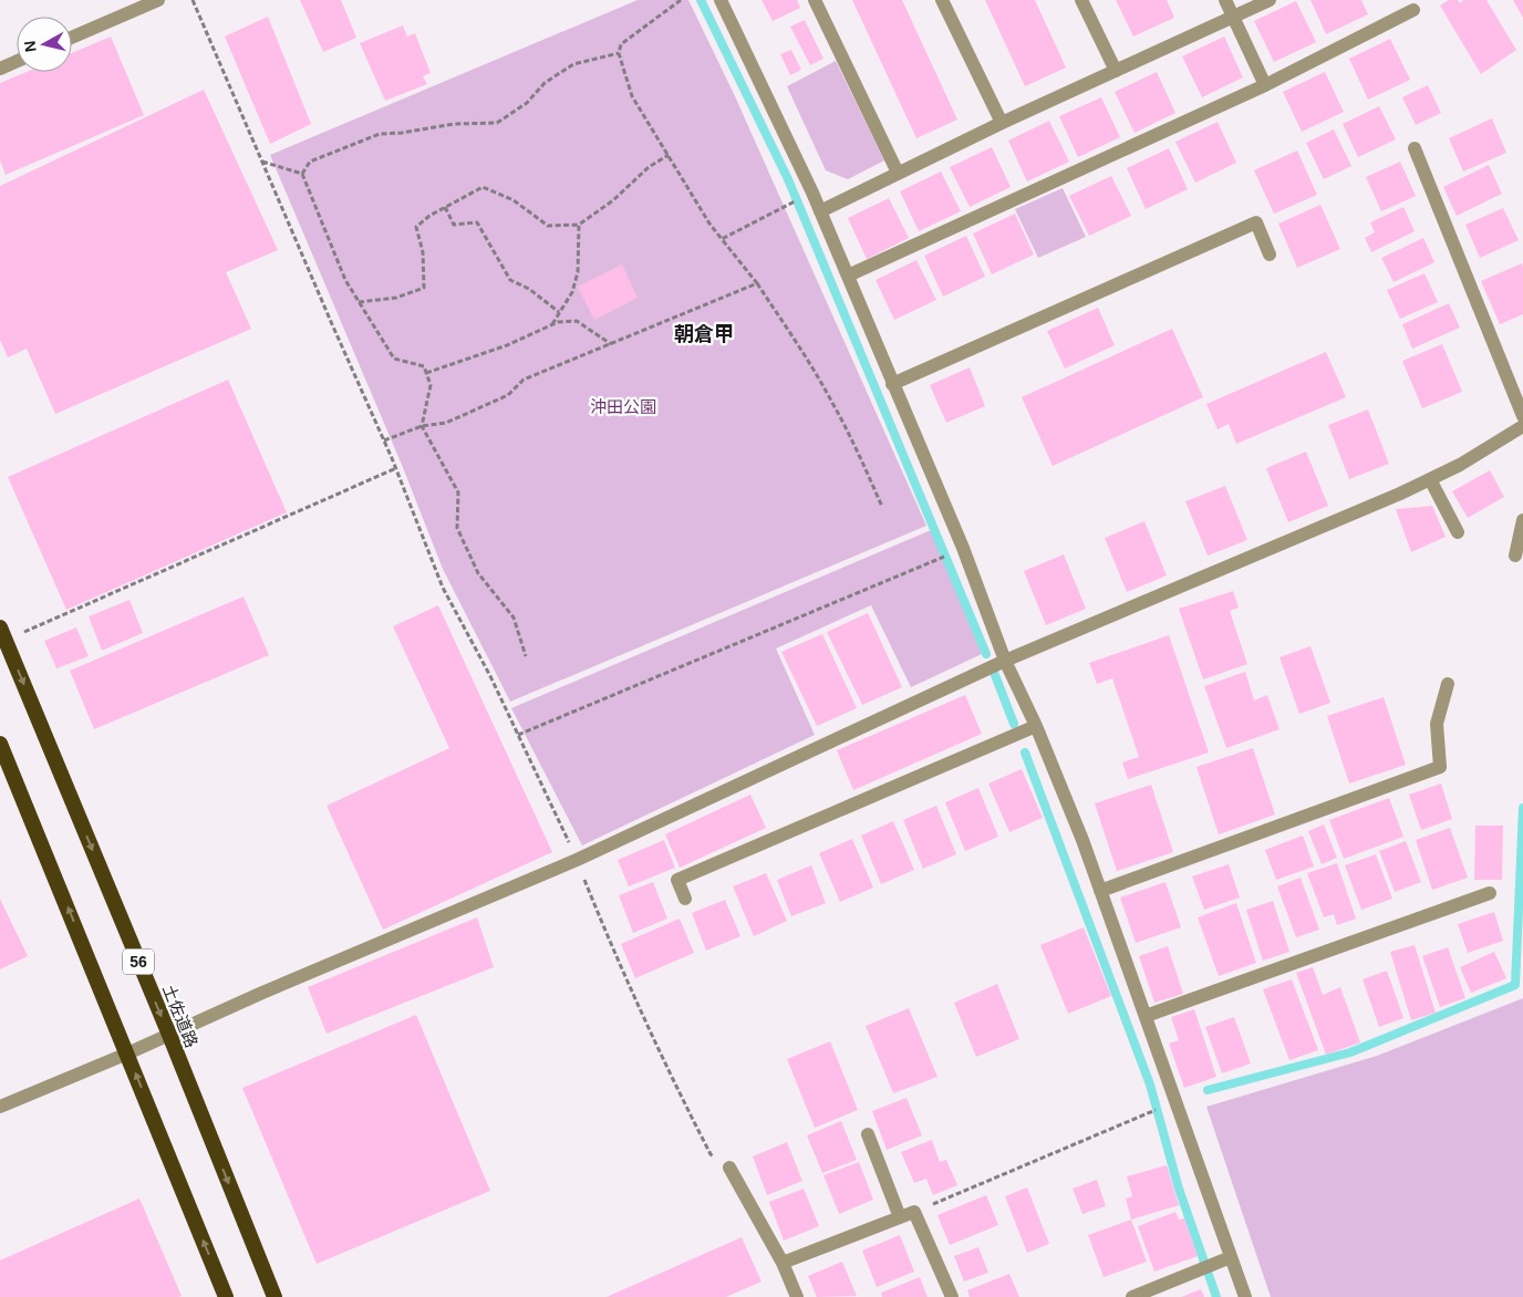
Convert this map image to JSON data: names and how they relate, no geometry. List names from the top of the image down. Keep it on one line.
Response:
{"streets":{"highway":["56","土佐道路"]},"districts":["朝倉甲"],"parks":["沖田公園"],"north":"left"}
